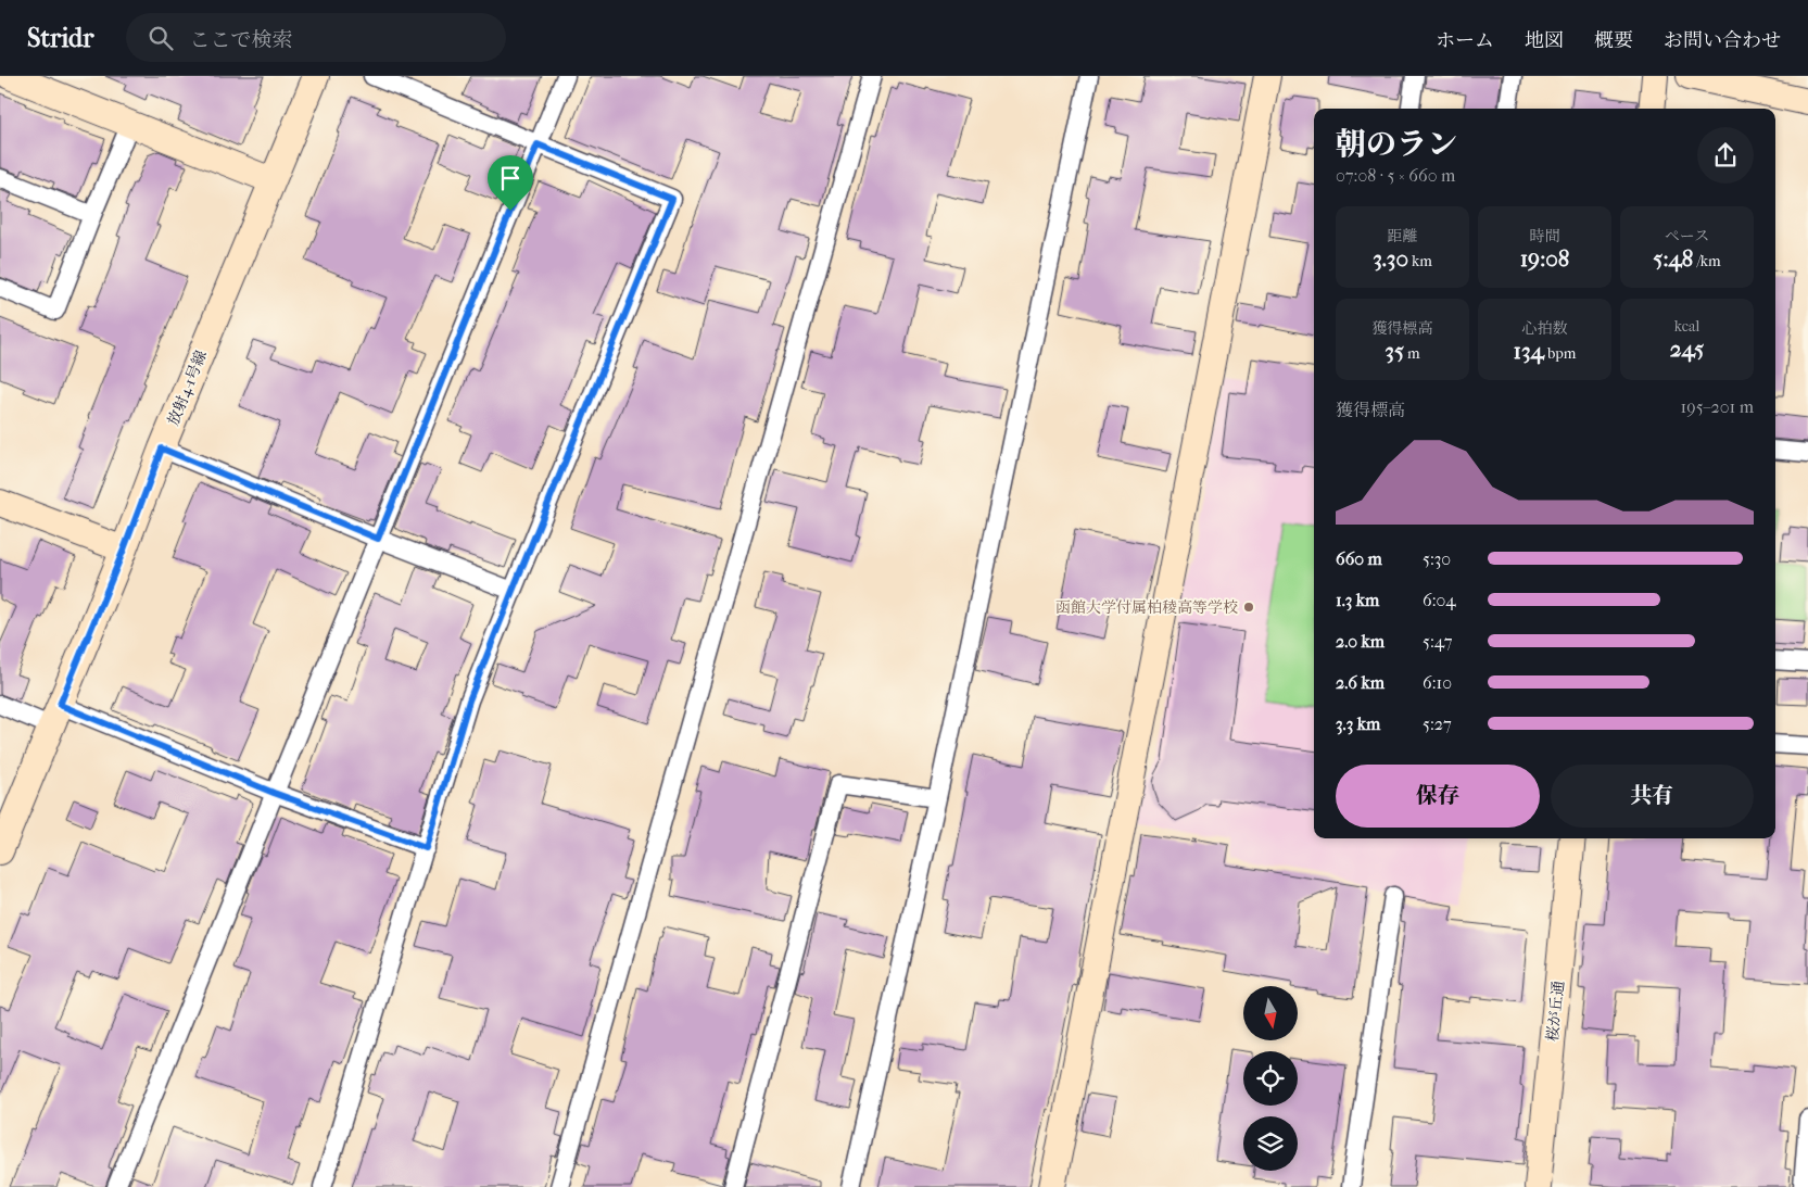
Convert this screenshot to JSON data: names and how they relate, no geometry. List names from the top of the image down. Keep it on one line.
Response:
{"streets":{"street":["放射4-1号線","桜が丘通"]},"places":["函館大学付属柏稜高等学校"],"north":"bottom","page":{"header":"Stridr","search":"ここで検索","nav":["ホーム","地図","概要","お問い合わせ"],"heading":["朝のラン","07:08 · 5 × 660 m"],"stats":[["距離","3.30 km"],["時間","19:08"],["ペース","5:48 /km"],["獲得標高","35 m"],["心拍数","134 bpm"],["kcal","245"]],"chart":["獲得標高","195–201 m"],"list":[{"name":"660 m","note":"5:30"},{"name":"1.3 km","note":"6:04"},{"name":"2.0 km","note":"5:47"},{"name":"2.6 km","note":"6:10"},{"name":"3.3 km","note":"5:27"}],"buttons":["保存","共有"]}}
